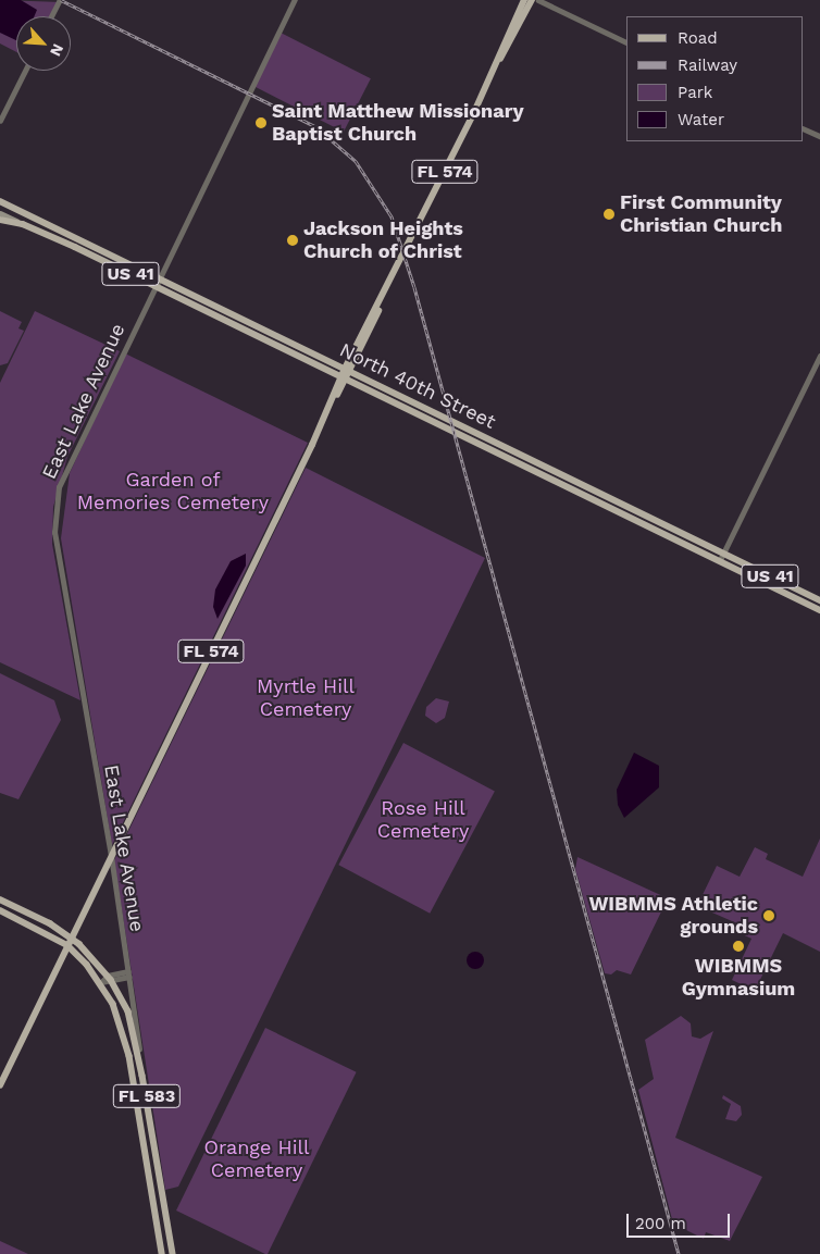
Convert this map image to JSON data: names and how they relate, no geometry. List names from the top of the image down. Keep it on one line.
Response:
{"streets":{"main road":["FL 574","US 41","North 40th Street","FL 583"],"street":["East Lake Avenue"]},"crossings":[["FL 574","North 40th Street"],["FL 574","East Lake Avenue"],["FL 574","FL 583"],["US 41","North 40th Street"],["North 40th Street","East Lake Avenue"],["East Lake Avenue","FL 583"]],"parks":["Garden of Memories Cemetery","Myrtle Hill Cemetery","Rose Hill Cemetery","Orange Hill Cemetery"],"places":["Saint Matthew Missionary Baptist Church","First Community Christian Church","Jackson Heights Church of Christ","WIBMMS Athletic grounds","WIBMMS Gymnasium"],"legend":["Road","Railway","Park","Water"],"scale_bar":"200 m","north":"bottom right"}
